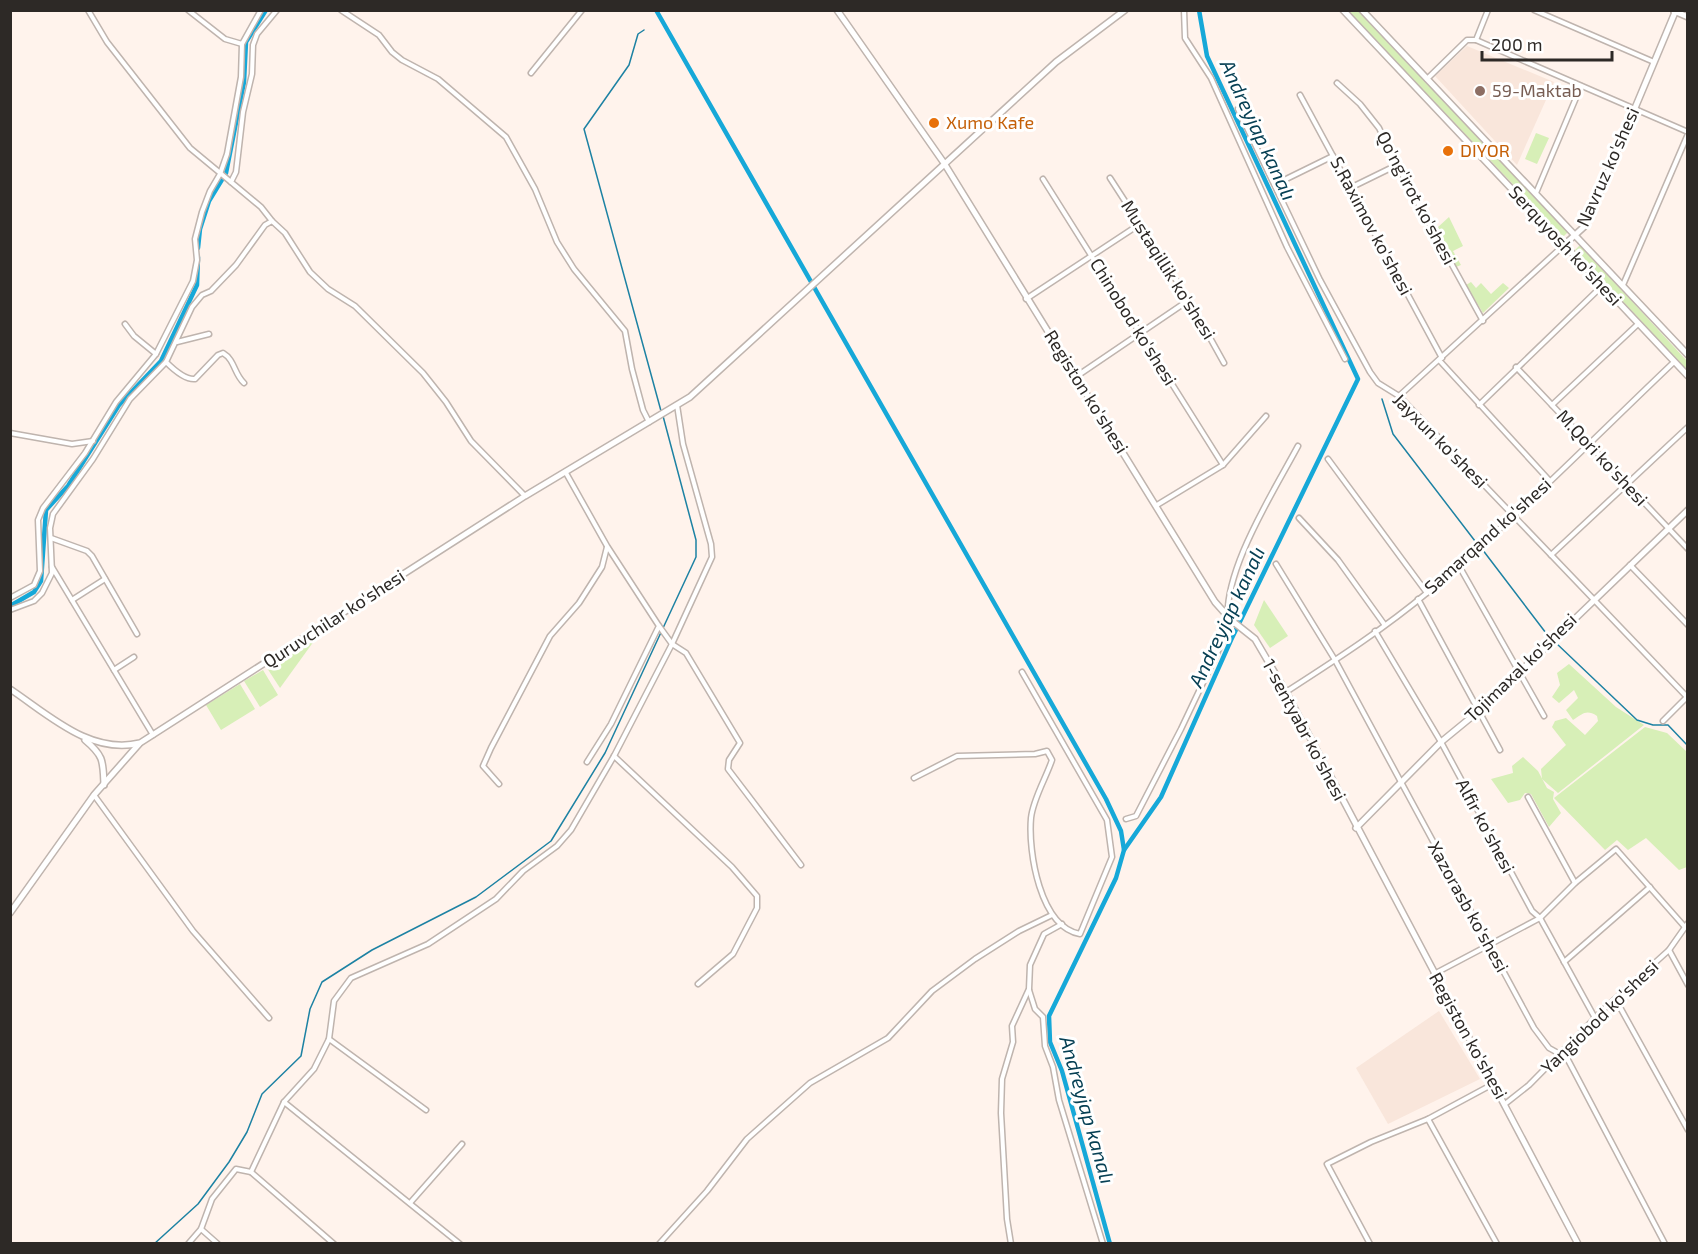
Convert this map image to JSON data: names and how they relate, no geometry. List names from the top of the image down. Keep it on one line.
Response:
{"streets":{"street":["Navruz ko'shesi","Qo'ng'irot ko'shesi","S.Raximov ko'shesi","Serquyosh ko'shesi","Mustaqillik ko'shesi","Chinobod ko'shesi","Registon ko'shesi","Jayxun ko'shesi","M.Qori ko'shesi","Samarqand ko'shesi","Quruvchilar ko'shesi","Tojimaxal ko'shesi","1-sentyabr ko'shesi","Alfir ko'shesi","Xazorasb ko'shesi","Yangiobod ko'shesi"]},"crossings":[["Navruz ko'shesi","Qo'ng'irot ko'shesi"],["Navruz ko'shesi","S.Raximov ko'shesi"],["Navruz ko'shesi","Serquyosh ko'shesi"],["Navruz ko'shesi","Jayxun ko'shesi"],["S.Raximov ko'shesi","Samarqand ko'shesi"],["Serquyosh ko'shesi","Samarqand ko'shesi"],["Registon ko'shesi","Quruvchilar ko'shesi"],["Registon ko'shesi","Tojimaxal ko'shesi"],["Registon ko'shesi","1-sentyabr ko'shesi"],["Registon ko'shesi","Yangiobod ko'shesi"],["Jayxun ko'shesi","Samarqand ko'shesi"],["Jayxun ko'shesi","Tojimaxal ko'shesi"],["M.Qori ko'shesi","Samarqand ko'shesi"],["M.Qori ko'shesi","Tojimaxal ko'shesi"],["Samarqand ko'shesi","1-sentyabr ko'shesi"],["Samarqand ko'shesi","Alfir ko'shesi"],["Samarqand ko'shesi","Xazorasb ko'shesi"],["Tojimaxal ko'shesi","1-sentyabr ko'shesi"],["Tojimaxal ko'shesi","Alfir ko'shesi"],["Tojimaxal ko'shesi","Xazorasb ko'shesi"],["Alfir ko'shesi","Yangiobod ko'shesi"],["Xazorasb ko'shesi","Yangiobod ko'shesi"]],"water":["Andreyjap kanalı"],"places":["59-Maktab","Xumo Kafe","DIYOR"],"scale_bar":"200 m"}
